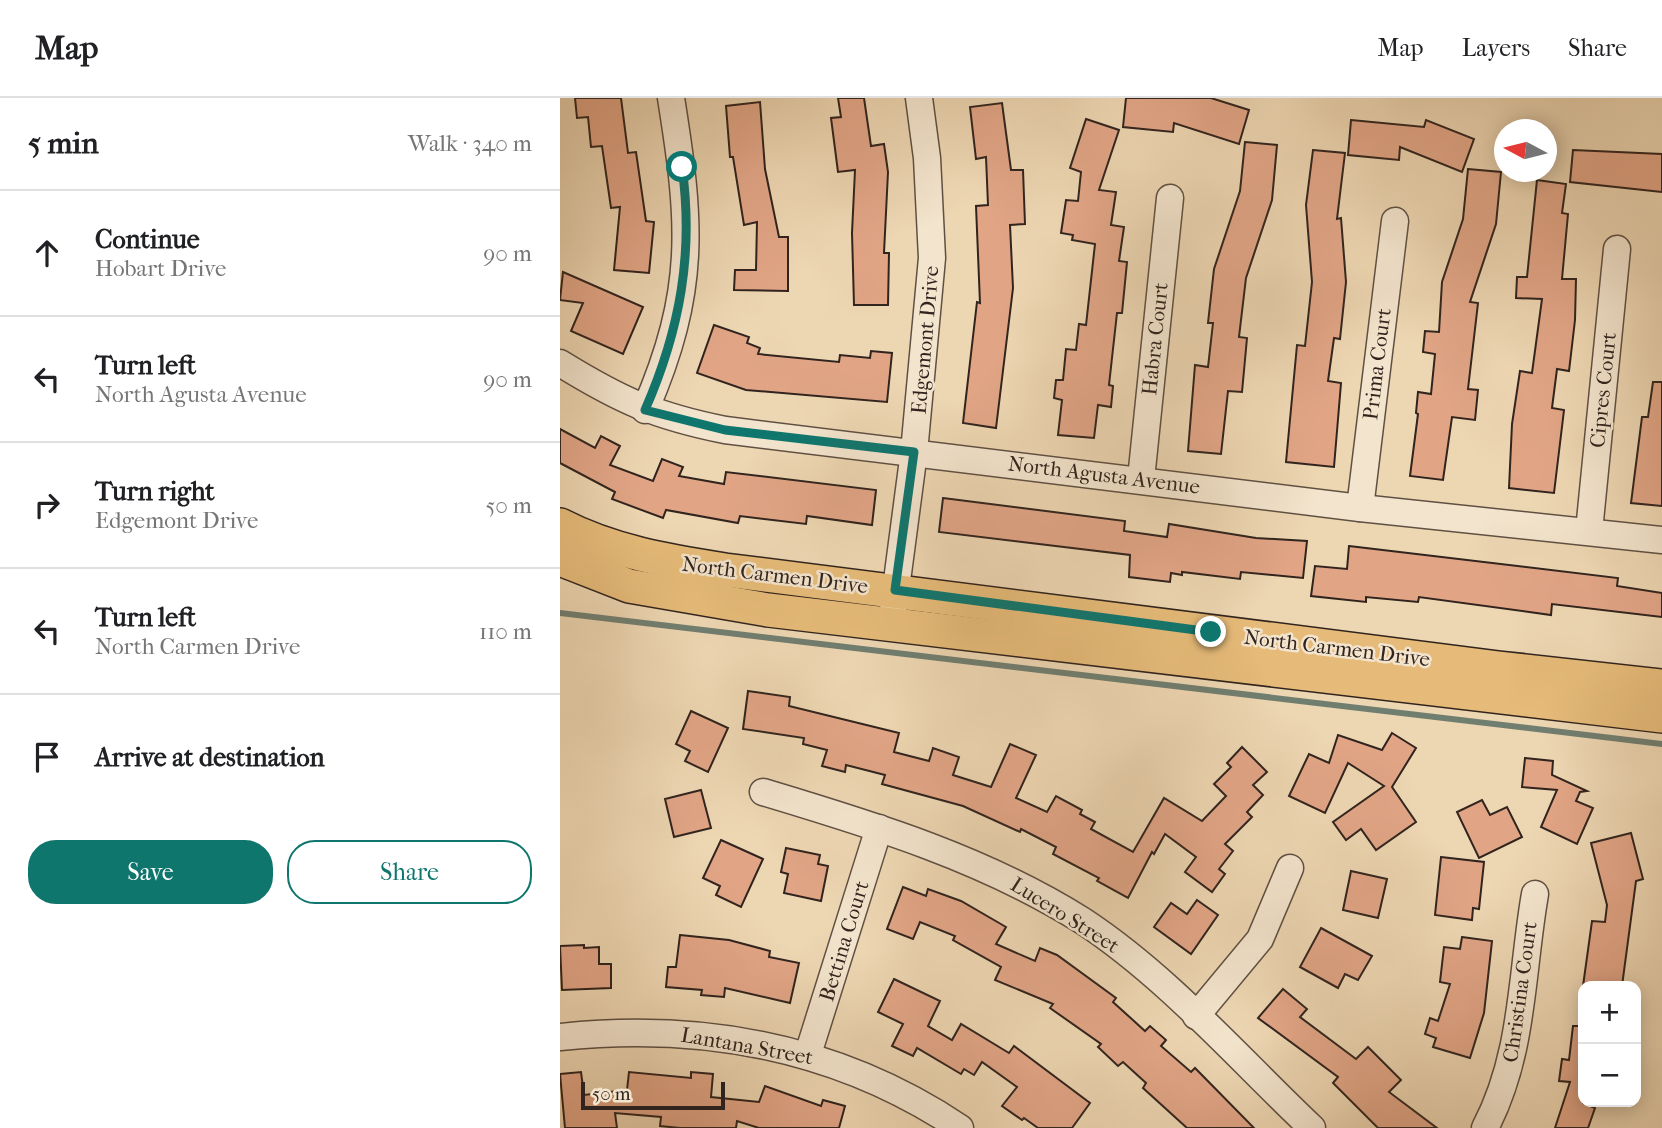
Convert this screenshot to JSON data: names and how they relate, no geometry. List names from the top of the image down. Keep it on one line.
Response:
{"streets":{"main road":["North Carmen Drive"],"street":["Habra Court","Edgemont Drive","Prima Court","Cipres Court","North Agusta Avenue","Lucero Street","Bettina Court","Christina Court","Lantana Street"]},"crossings":[["Habra Court","North Agusta Avenue"],["Edgemont Drive","North Agusta Avenue"],["Edgemont Drive","North Carmen Drive"],["Prima Court","North Agusta Avenue"],["Cipres Court","North Agusta Avenue"],["Lucero Street","Bettina Court"],["Bettina Court","Lantana Street"]],"scale_bar":"50 m","north":"left","page":{"header":"Map","nav":["Map","Layers","Share"],"heading":["5 min","Walk · 340 m"],"list":[["Continue","Hobart Drive","90 m"],["Turn left","North Agusta Avenue","90 m"],["Turn right","Edgemont Drive","50 m"],["Turn left","North Carmen Drive","110 m"],"Arrive at destination"],"buttons":["Save","Share"],"map_buttons":["+","−"],"scale":"50 m"}}
